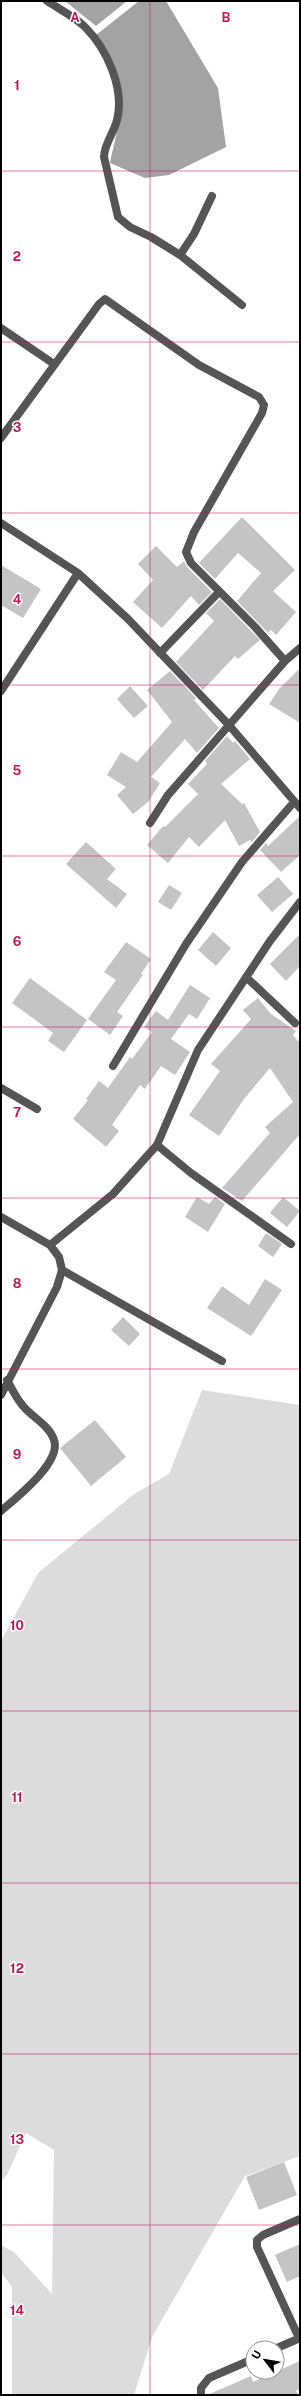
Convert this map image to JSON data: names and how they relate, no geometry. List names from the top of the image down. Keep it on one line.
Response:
{"north":"top left","grid":{"columns":["A","B"],"rows":["1","2","3","4","5","6","7","8","9","10","11","12","13","14"]}}
